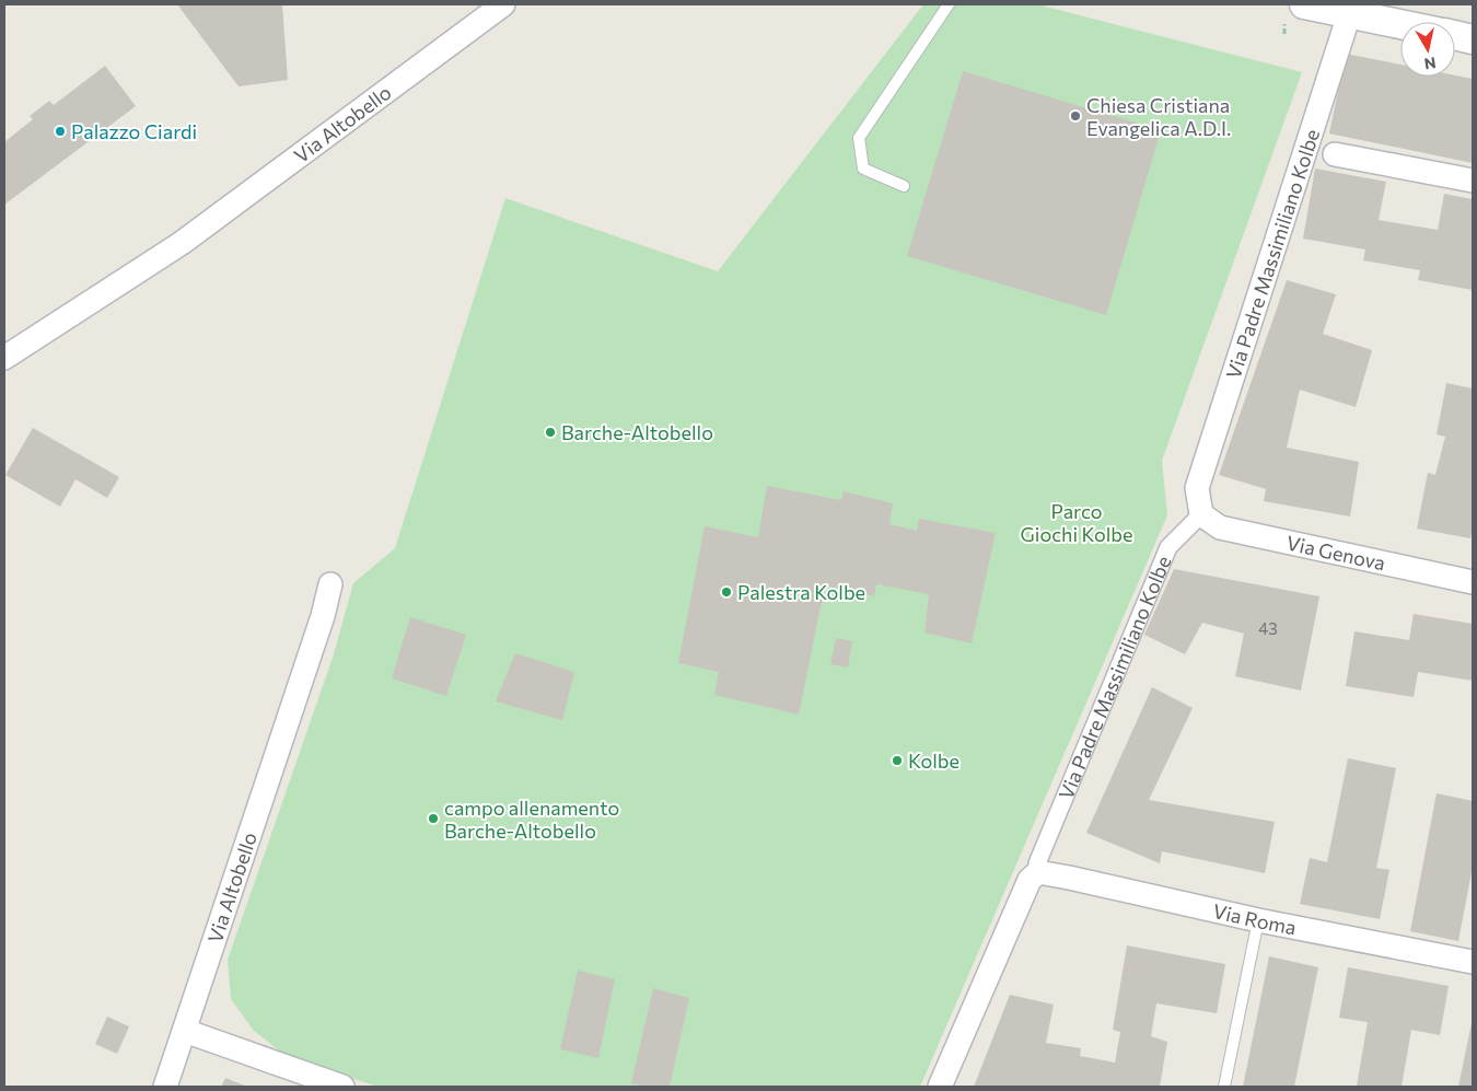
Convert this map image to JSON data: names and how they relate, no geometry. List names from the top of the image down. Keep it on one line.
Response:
{"streets":{"street":["Via Altobello","Via Padre Massimiliano Kolbe","Via Genova","Via Roma"]},"crossings":[["Via Padre Massimiliano Kolbe","Via Genova"],["Via Padre Massimiliano Kolbe","Via Roma"]],"parks":["Parco Giochi Kolbe"],"places":["Chiesa Cristiana Evangelica A.D.I.","Palazzo Ciardi","Barche-Altobello","Palestra Kolbe","Kolbe","campo allenamento Barche-Altobello"],"house_numbers":["43"],"north":"bottom"}
